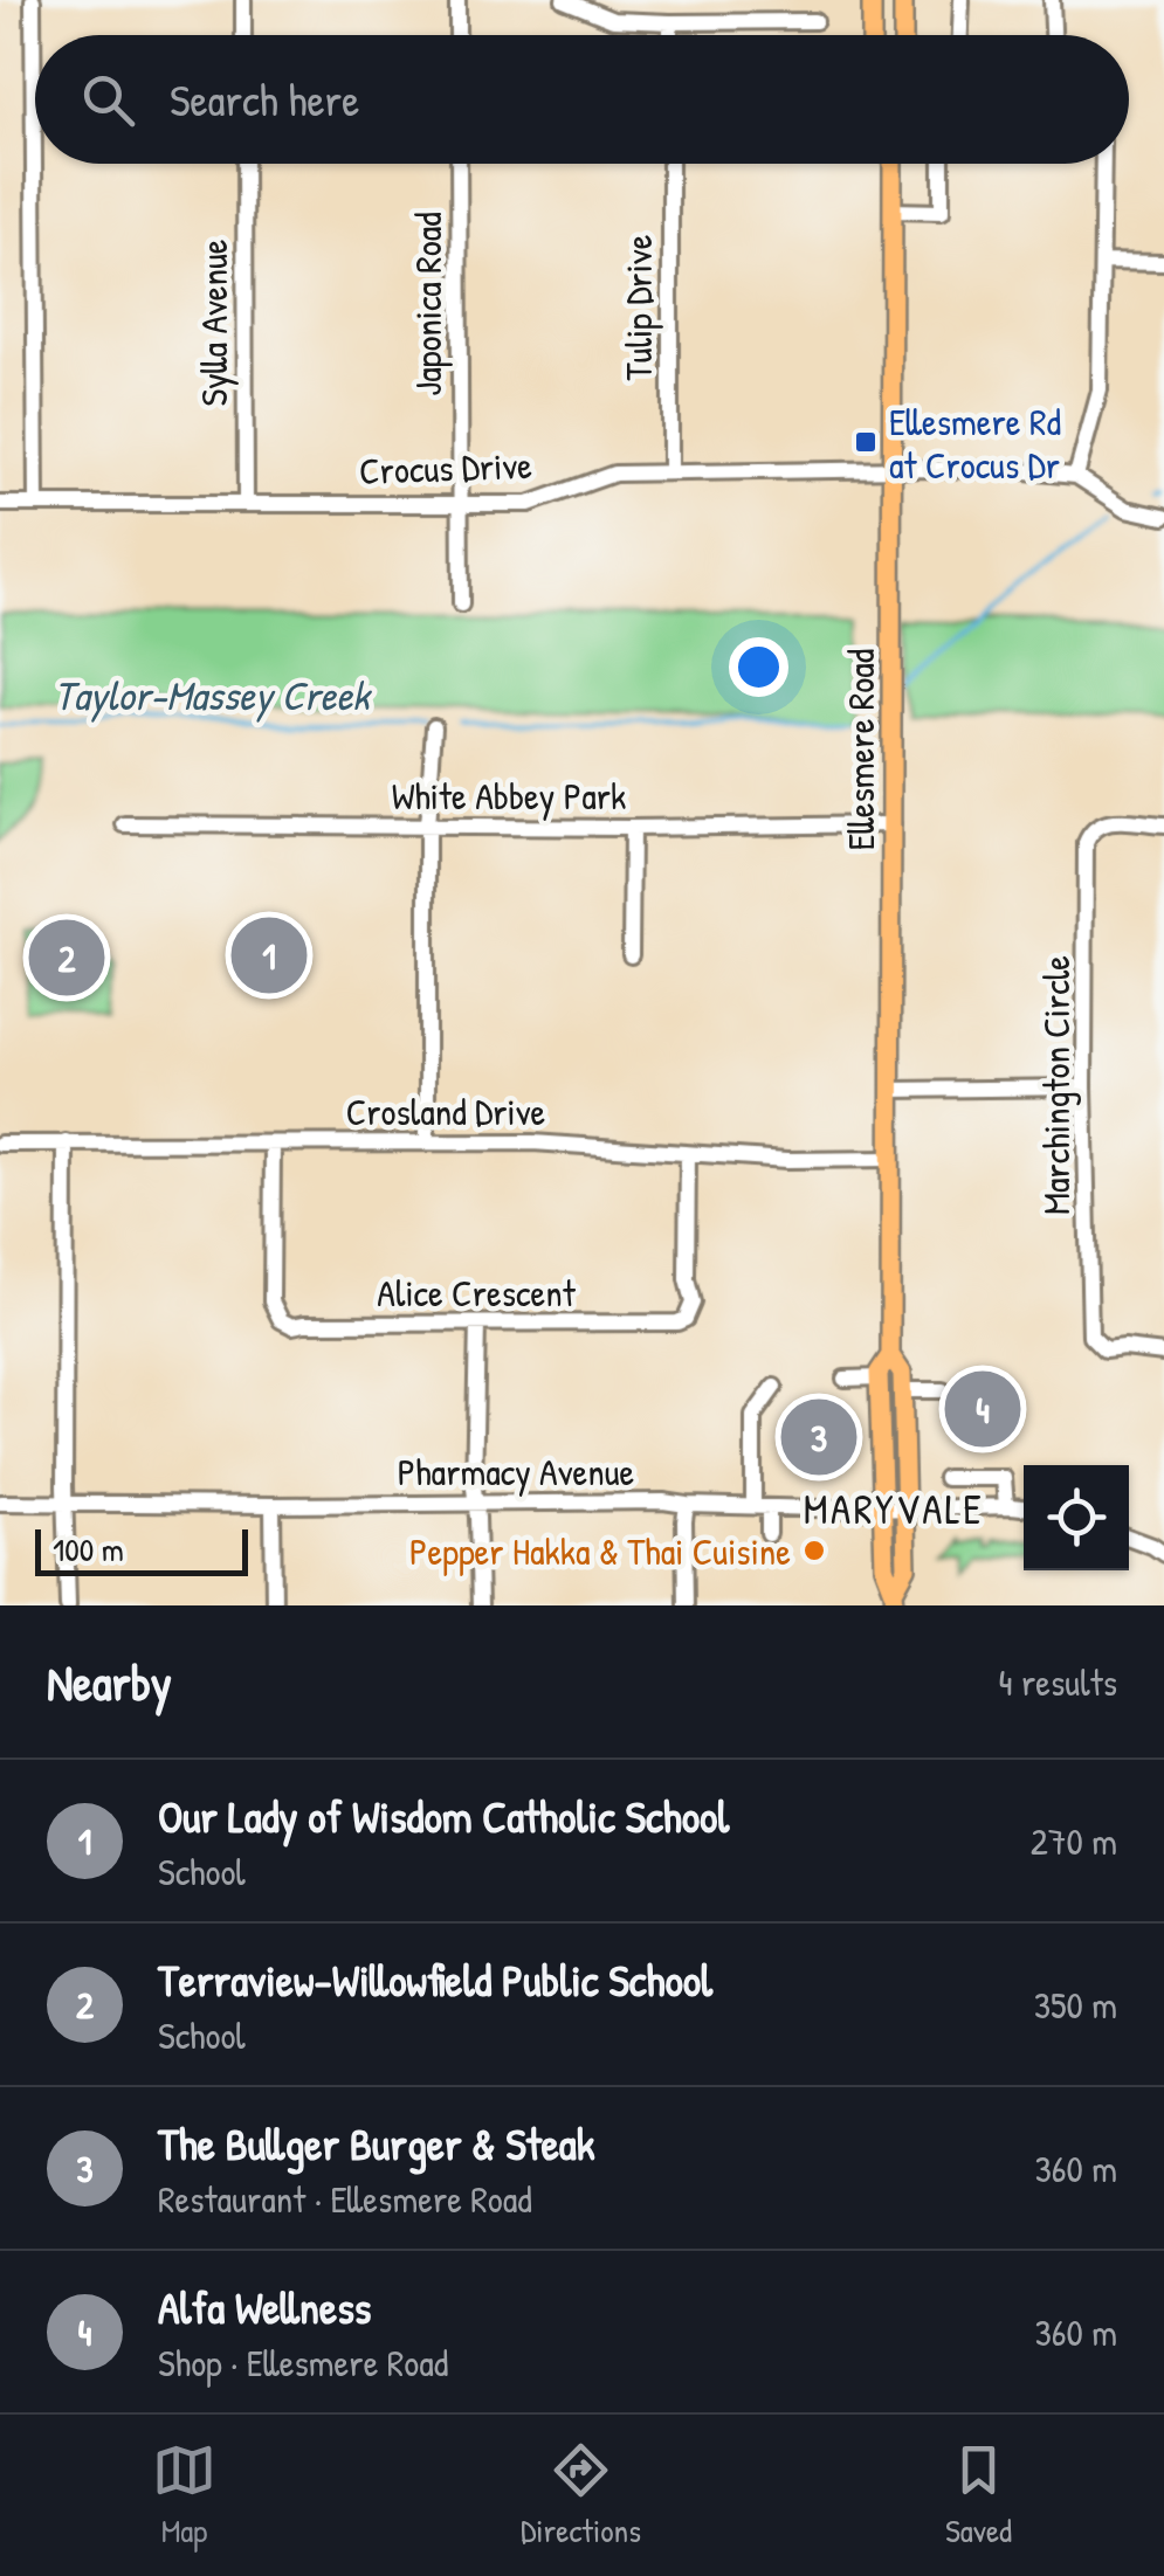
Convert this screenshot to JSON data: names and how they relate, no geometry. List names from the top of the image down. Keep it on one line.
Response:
{"streets":{"main road":["Ellesmere Road"],"street":["Japonica Road","Tulip Drive","Sylla Avenue","Crocus Drive","White Abbey Park","Marchington Circle","Crosland Drive","Alice Crescent","Pharmacy Avenue"]},"crossings":[["Japonica Road","Crocus Drive"],["Tulip Drive","Crocus Drive"],["Sylla Avenue","Crocus Drive"],["Crocus Drive","Ellesmere Road"],["Ellesmere Road","White Abbey Park"],["Ellesmere Road","Crosland Drive"],["Ellesmere Road","Pharmacy Avenue"],["Crosland Drive","Alice Crescent"]],"districts":["MARYVALE"],"water":["Taylor-Massey Creek"],"places":{"transit":["Ellesmere Rd at Crocus Dr"],"other":["Pepper Hakka & Thai Cuisine"]},"scale_bar":"100 m","page":{"search":"Search here","pins":["1","2","4","3"],"scale":"100 m","heading":["Nearby","4 results"],"list":[{"mark":"1","name":"Our Lady of Wisdom Catholic School","note":"School","value":"270 m"},{"mark":"2","name":"Terraview-Willowfield Public School","note":"School","value":"350 m"},{"mark":"3","name":"The Bullger Burger & Steak","note":"Restaurant · Ellesmere Road","value":"360 m"},{"mark":"4","name":"Alfa Wellness","note":"Shop · Ellesmere Road","value":"360 m"}],"nav":["Map","Directions","Saved"]}}
